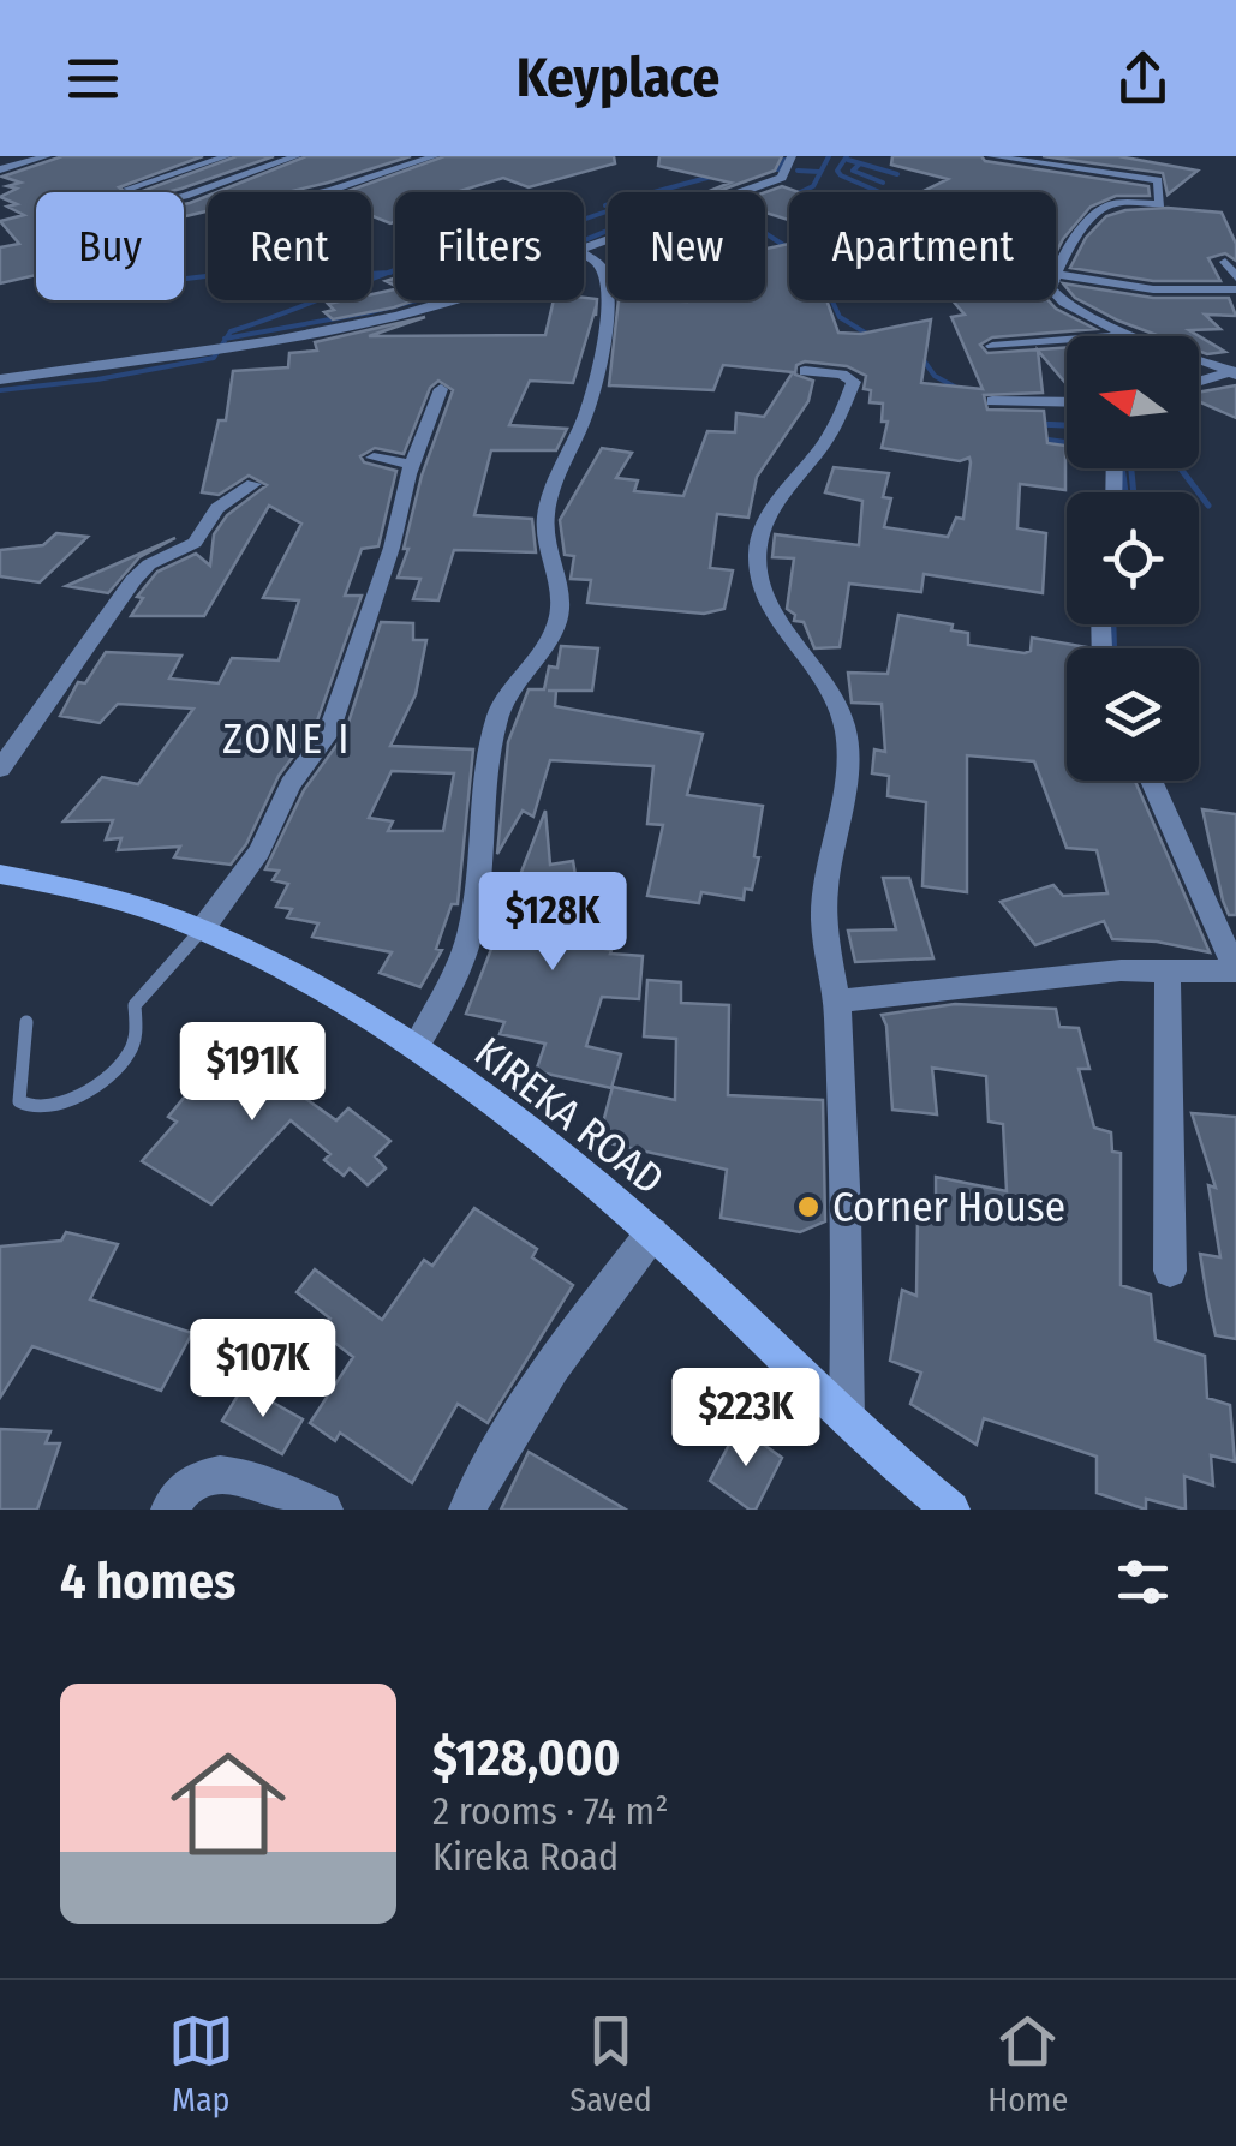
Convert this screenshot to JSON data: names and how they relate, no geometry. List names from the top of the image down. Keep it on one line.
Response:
{"streets":{"main road":["KIREKA ROAD"]},"districts":["ZONE I"],"places":["Corner House"],"north":"left","page":{"header":"Keyplace","chip":["Buy","Rent","Filters","New","Apartment"],"price":["$128K","$191K","$107K","$223K"],"heading":"4 homes","list":[{"name":"$128,000","note":"2 rooms · 74 m² · Kireka Road"}],"tabs":["Map","Saved","Home"]}}
